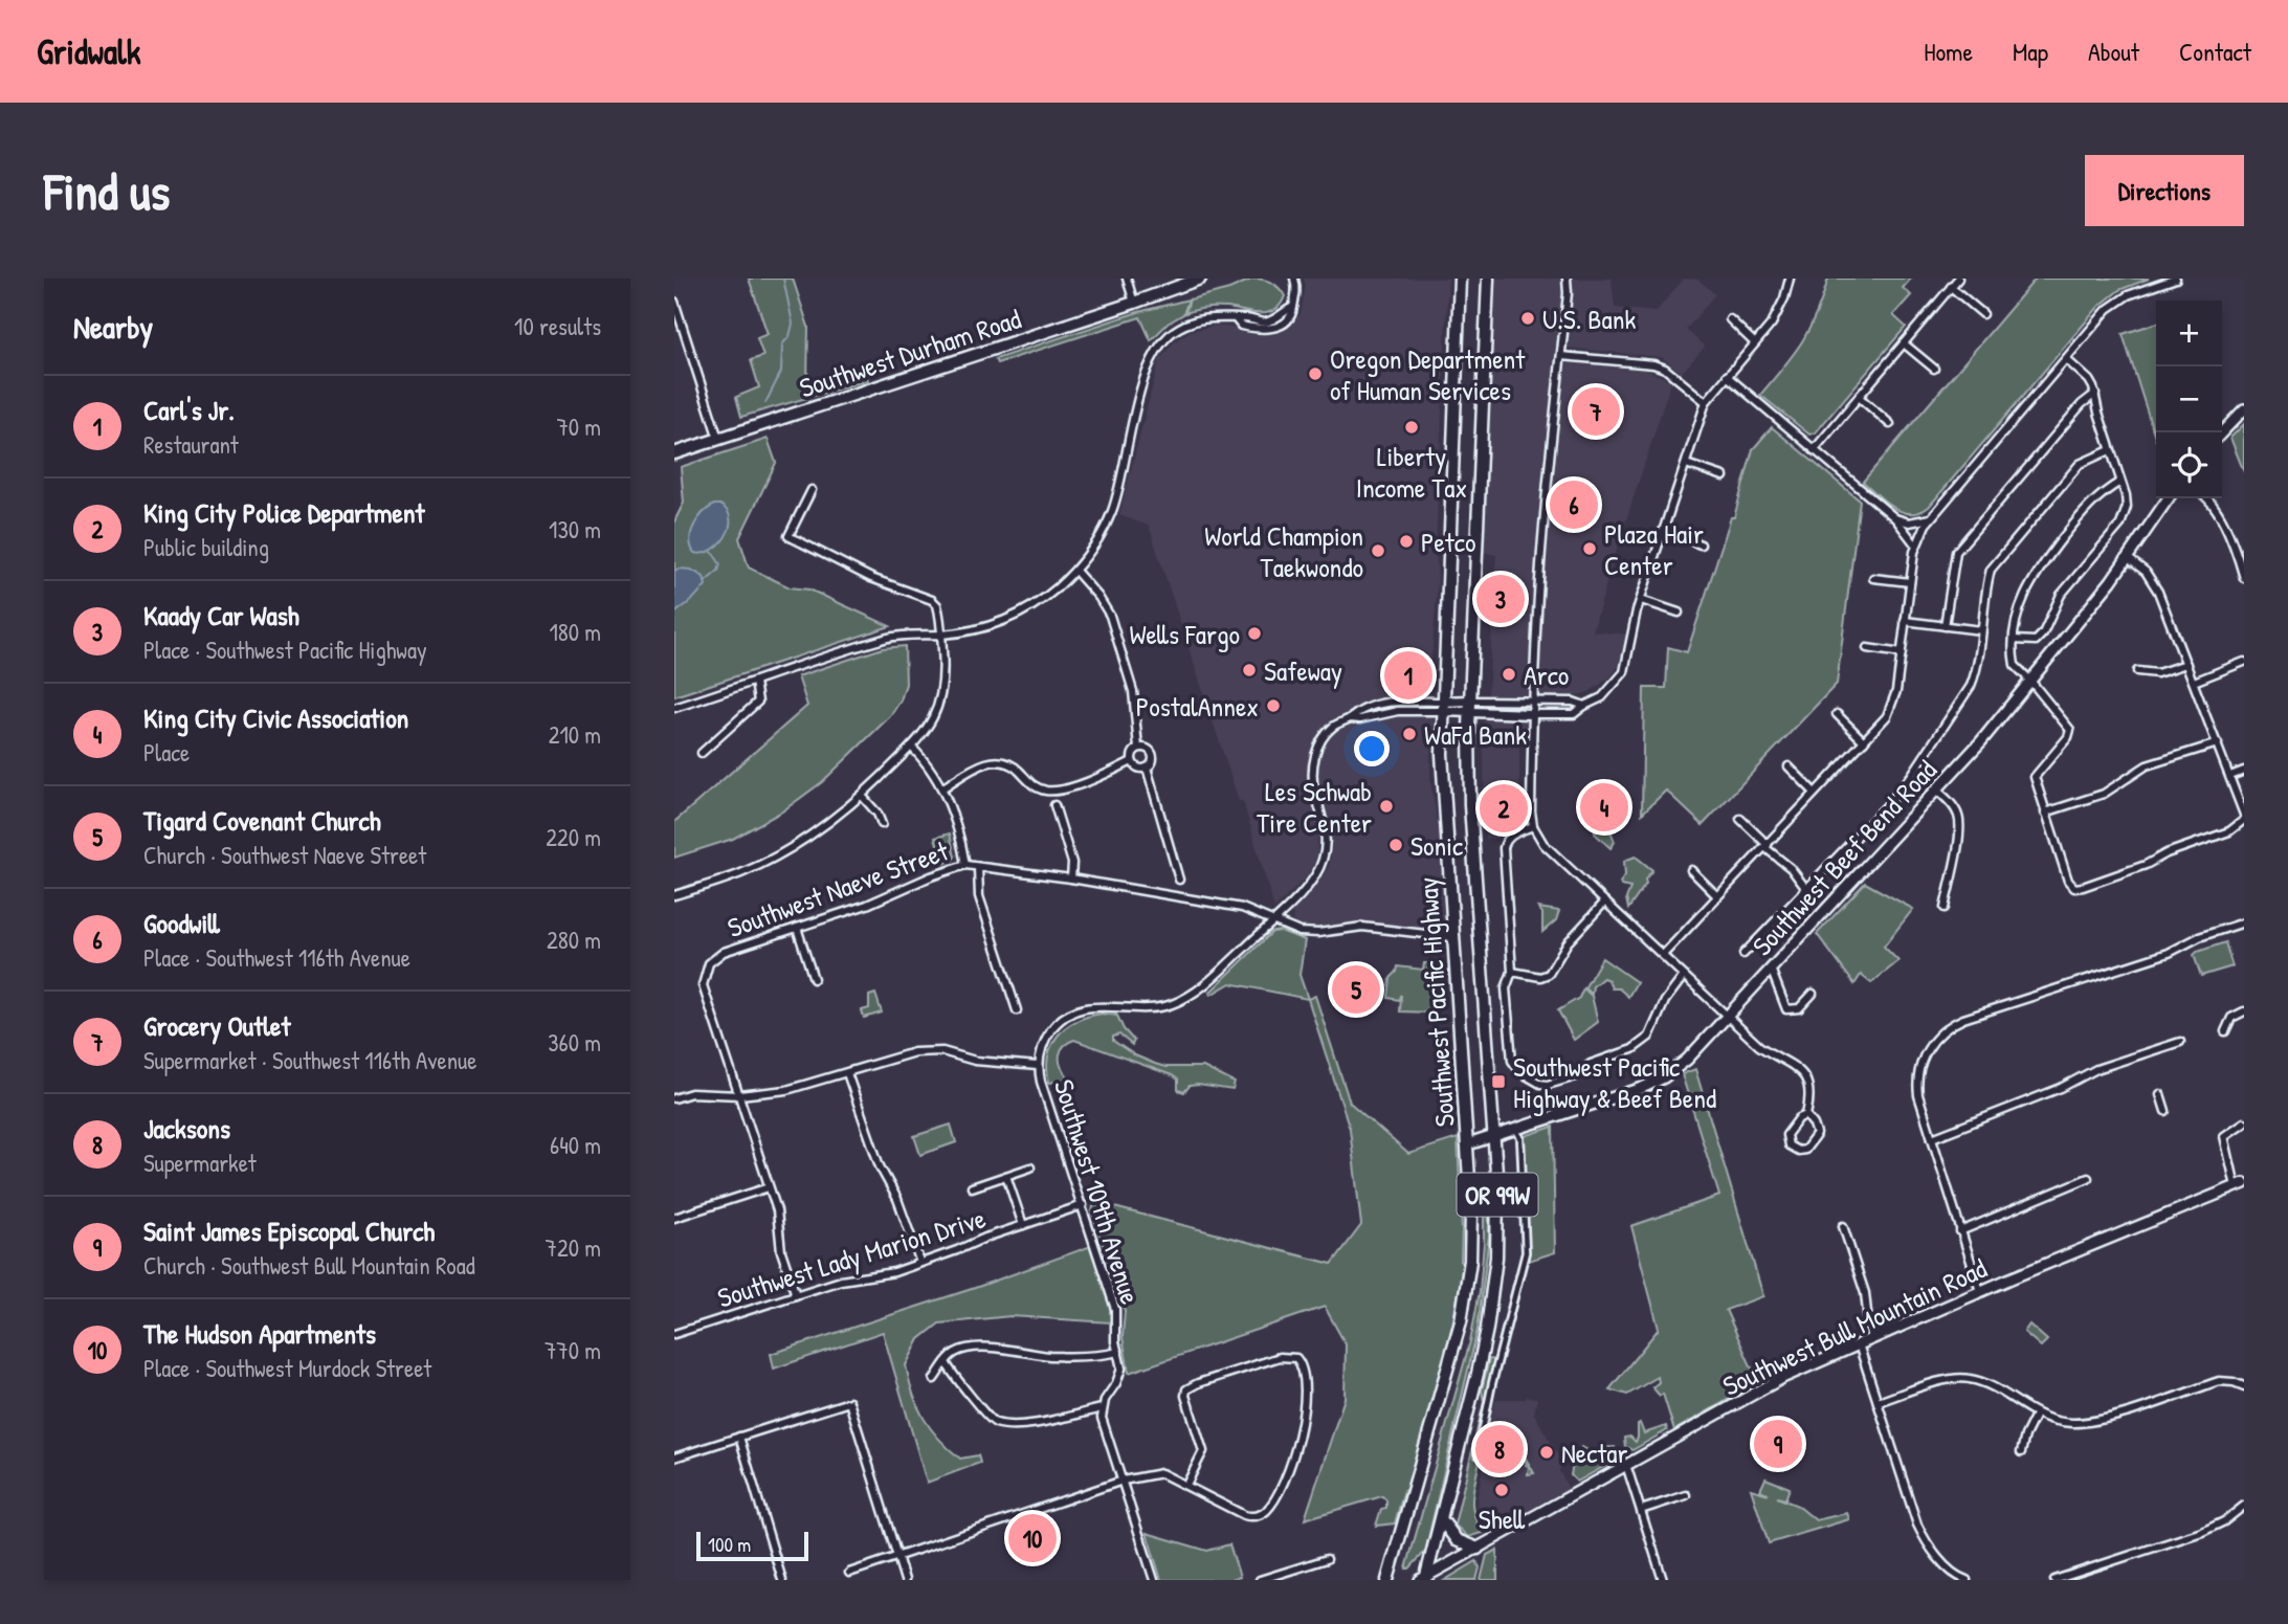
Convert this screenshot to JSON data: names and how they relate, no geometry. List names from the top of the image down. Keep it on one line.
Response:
{"streets":{"main road":["Southwest Durham Road","Southwest Beef Bend Road","Southwest Pacific Highway","OR 99W","Southwest Bull Mountain Road"],"street":["Southwest Naeve Street","Southwest 109th Avenue","Southwest Lady Marion Drive"]},"crossings":[["Southwest Beef Bend Road","Southwest Pacific Highway"],["Southwest Naeve Street","Southwest Pacific Highway"],["Southwest Naeve Street","Southwest Lady Marion Drive"],["Southwest Pacific Highway","Southwest Bull Mountain Road"],["Southwest 109th Avenue","Southwest Lady Marion Drive"]],"places":{"other":["U.S. Bank","Oregon Department of Human Services","Liberty Income Tax","Petco","Plaza Hair Center","World Champion Taekwondo","Wells Fargo","Safeway","Arco","PostalAnnex","WaFd Bank","Les Schwab Tire Center","Sonic","Nectar","Shell"],"transit":["Southwest Pacific Highway & Beef Bend"]},"scale_bar":"100 m","page":{"header":"Gridwalk","nav":["Home","Map","About","Contact"],"buttons":"Directions","title":"Find us","heading":["Nearby","10 results"],"map_buttons":["+","−"],"list":[{"mark":"1","name":"Carl's Jr.","note":"Restaurant","value":"70 m"},{"mark":"2","name":"King City Police Department","note":"Public building","value":"130 m"},{"mark":"3","name":"Kaady Car Wash","note":"Place · Southwest Pacific Highway","value":"180 m"},{"mark":"4","name":"King City Civic Association","note":"Place","value":"210 m"},{"mark":"5","name":"Tigard Covenant Church","note":"Church · Southwest Naeve Street","value":"220 m"},{"mark":"6","name":"Goodwill","note":"Place · Southwest 116th Avenue","value":"280 m"},{"mark":"7","name":"Grocery Outlet","note":"Supermarket · Southwest 116th Avenue","value":"360 m"},{"mark":"8","name":"Jacksons","note":"Supermarket","value":"640 m"},{"mark":"9","name":"Saint James Episcopal Church","note":"Church · Southwest Bull Mountain Road","value":"720 m"},{"mark":"10","name":"The Hudson Apartments","note":"Place · Southwest Murdock Street","value":"770 m"}],"pins":["7","6","3","1","4","2","5","9","8","10"],"scale":"100 m"}}
